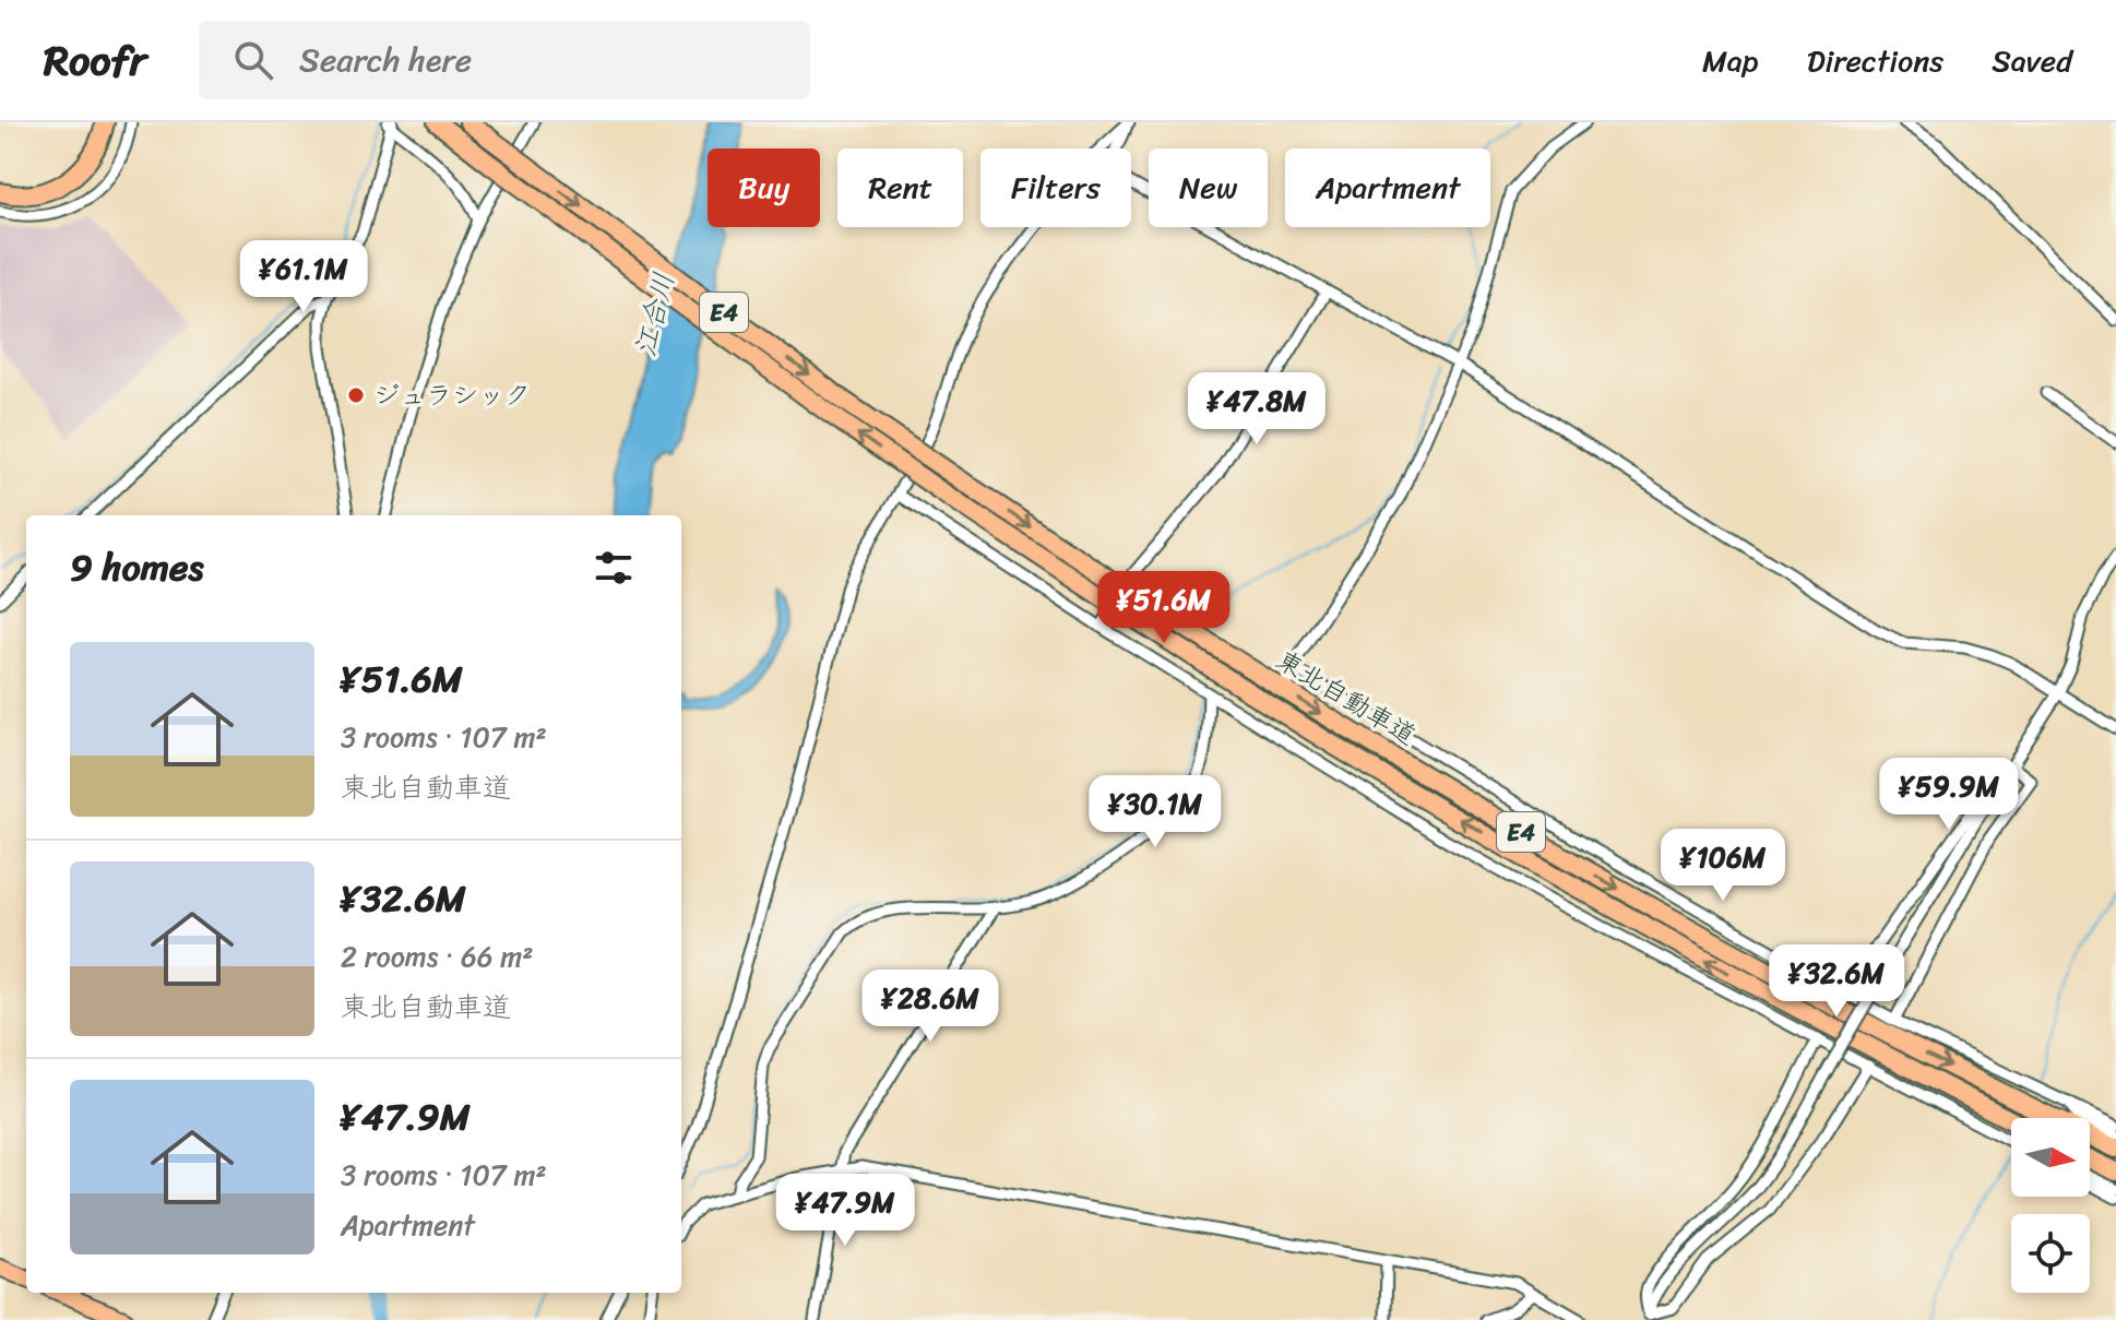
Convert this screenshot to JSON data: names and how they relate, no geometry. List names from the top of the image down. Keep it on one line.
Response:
{"streets":{"highway":["E4","東北自動車道"]},"water":["江合川"],"places":["ジュラシック"],"north":"right","page":{"header":"Roofr","search":"Search here","nav":["Map","Directions","Saved"],"chip":["Buy","Rent","Filters","New","Apartment"],"price":["¥61.1M","¥47.8M","¥51.6M","¥59.9M","¥30.1M","¥106M","¥32.6M","¥28.6M","¥47.9M"],"heading":"9 homes","list":[{"name":"¥51.6M","note":"3 rooms · 107 m² · 東北自動車道"},{"name":"¥32.6M","note":"2 rooms · 66 m² · 東北自動車道"},{"name":"¥47.9M","note":"3 rooms · 107 m² · Apartment"}]}}
